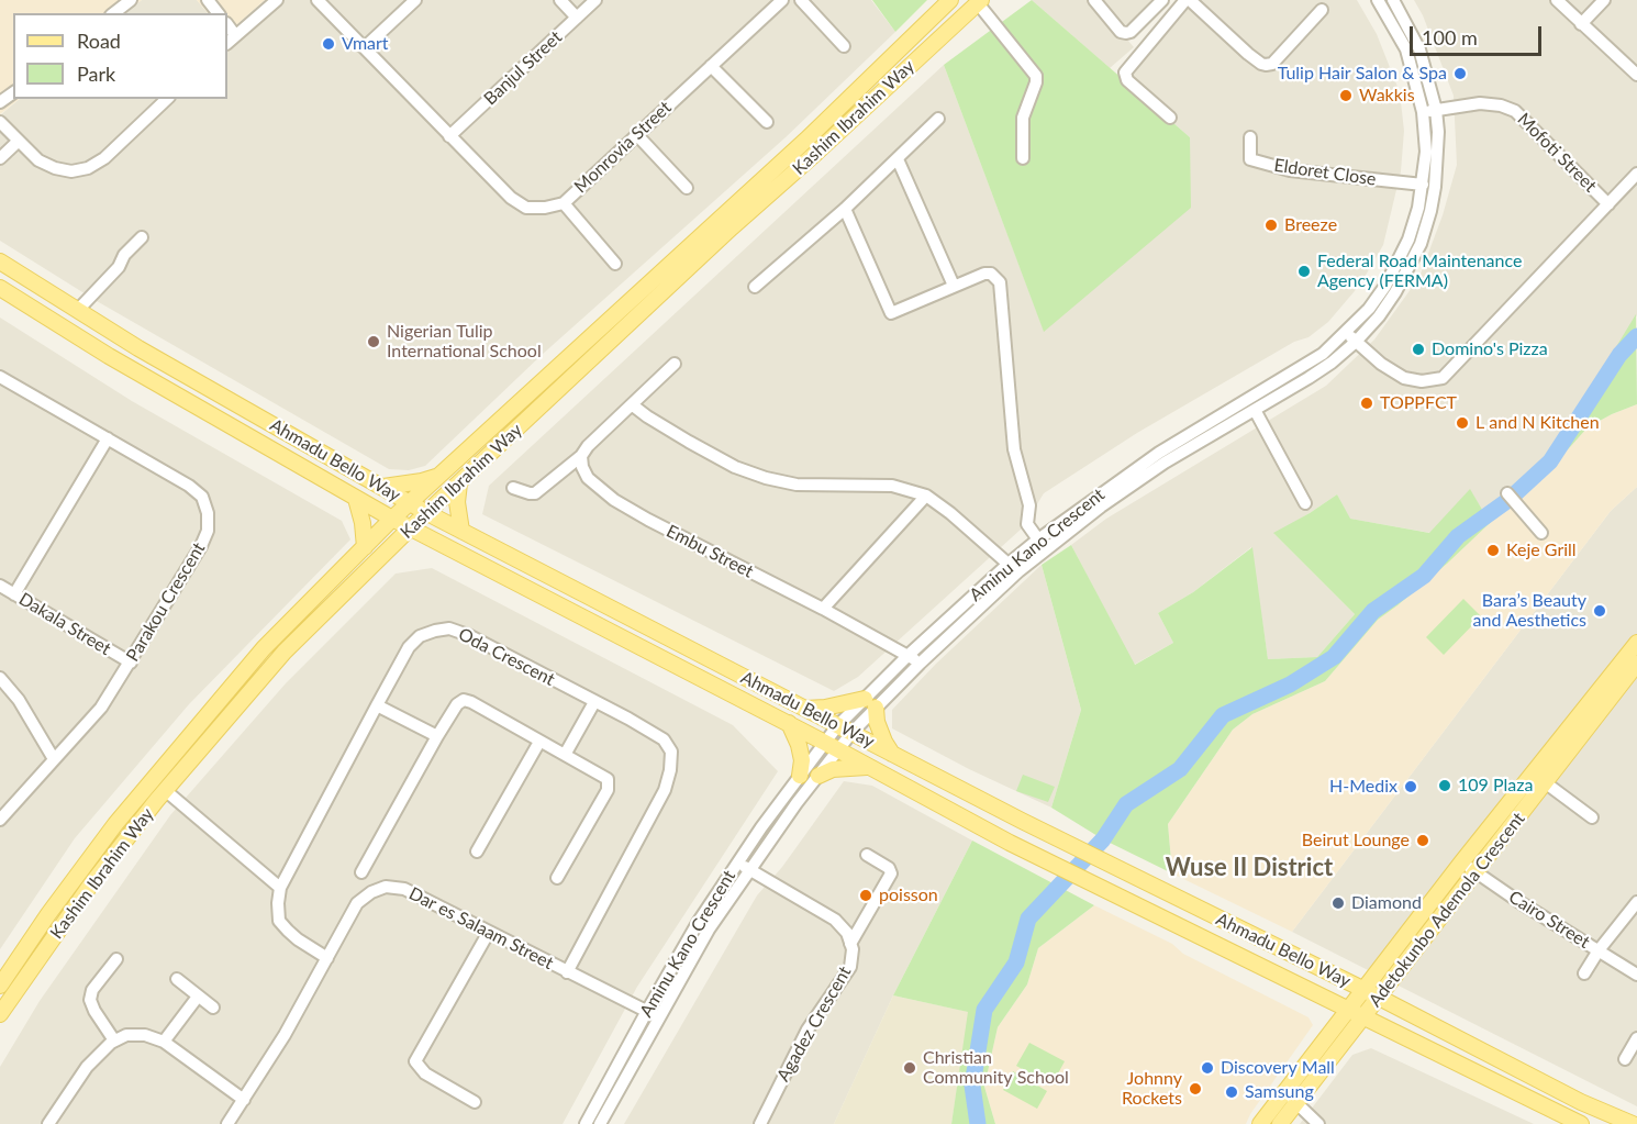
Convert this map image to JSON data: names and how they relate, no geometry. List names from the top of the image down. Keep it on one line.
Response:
{"streets":{"main road":["Kashim Ibrahim Way","Ahmadu Bello Way","Adetokunbo Ademola Crescent"],"street":["Banjul Street","Monrovia Street","Mofoti Street","Eldoret Close","Aminu Kano Crescent","Embu Street","Parakou Crescent","Dakala Street","Oda Crescent","Cairo Street","Dar es Salaam Street","Agadez Crescent"]},"crossings":[["Banjul Street","Monrovia Street"],["Kashim Ibrahim Way","Ahmadu Bello Way"],["Mofoti Street","Aminu Kano Crescent"],["Eldoret Close","Aminu Kano Crescent"],["Ahmadu Bello Way","Aminu Kano Crescent"],["Ahmadu Bello Way","Adetokunbo Ademola Crescent"],["Aminu Kano Crescent","Embu Street"],["Aminu Kano Crescent","Dar es Salaam Street"],["Aminu Kano Crescent","Agadez Crescent"],["Parakou Crescent","Dakala Street"],["Oda Crescent","Dar es Salaam Street"],["Adetokunbo Ademola Crescent","Cairo Street"]],"districts":["Wuse II District"],"places":["Vmart","Tulip Hair Salon & Spa","Wakkis","Breeze","Federal Road Maintenance Agency (FERMA)","Nigerian Tulip International School","Domino's Pizza","TOPPFCT","L and N Kitchen","Keje Grill","Bara’s Beauty and Aesthetics","109 Plaza","H-Medix","Beirut Lounge","poisson","Diamond","Christian Community School","Discovery Mall","Johnny Rockets","Samsung"],"legend":["Road","Park"],"scale_bar":"100 m"}
